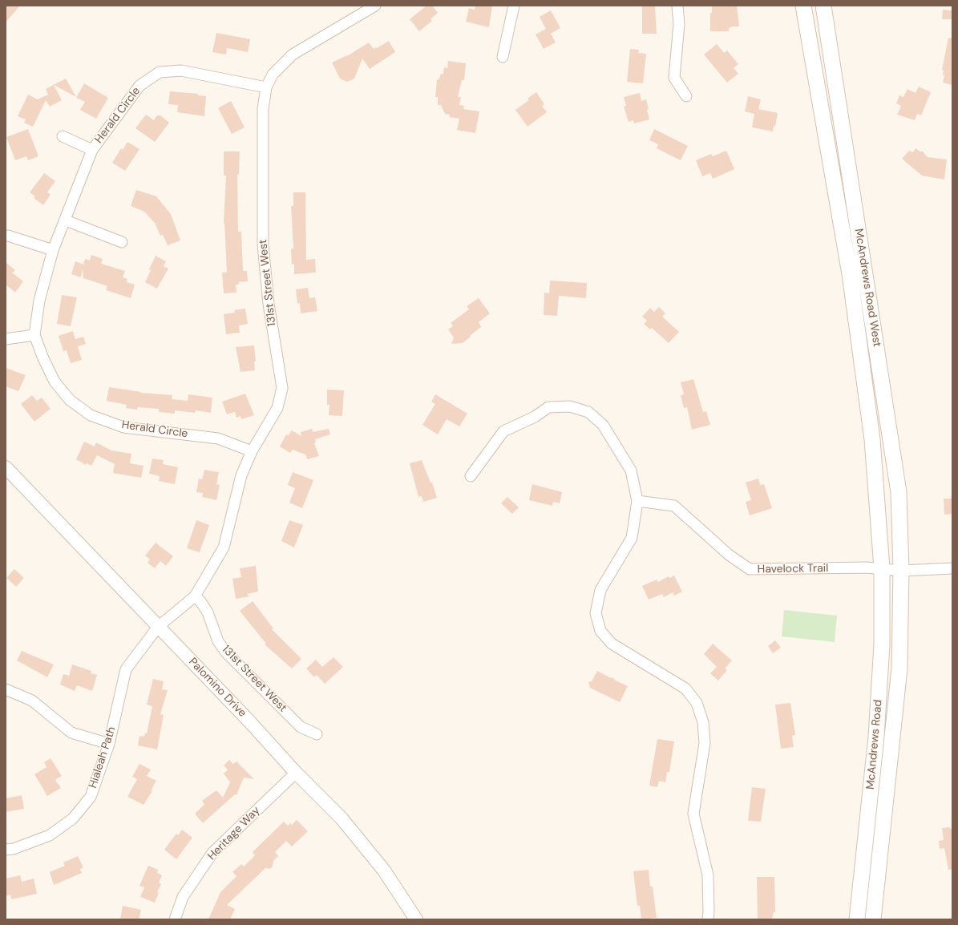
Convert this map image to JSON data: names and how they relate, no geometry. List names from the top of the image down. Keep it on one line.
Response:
{"streets":{"main road":["McAndrews Road West","McAndrews Road"],"street":["Herald Circle","131st Street West","Havelock Trail","Palomino Drive","Hialeah Path","Heritage Way"]},"crossings":[["Herald Circle","131st Street West"],["131st Street West","Palomino Drive"],["131st Street West","Hialeah Path"],["McAndrews Road West","Havelock Trail"],["McAndrews Road West","McAndrews Road"],["Havelock Trail","McAndrews Road"],["Palomino Drive","Hialeah Path"],["Palomino Drive","Heritage Way"]]}
